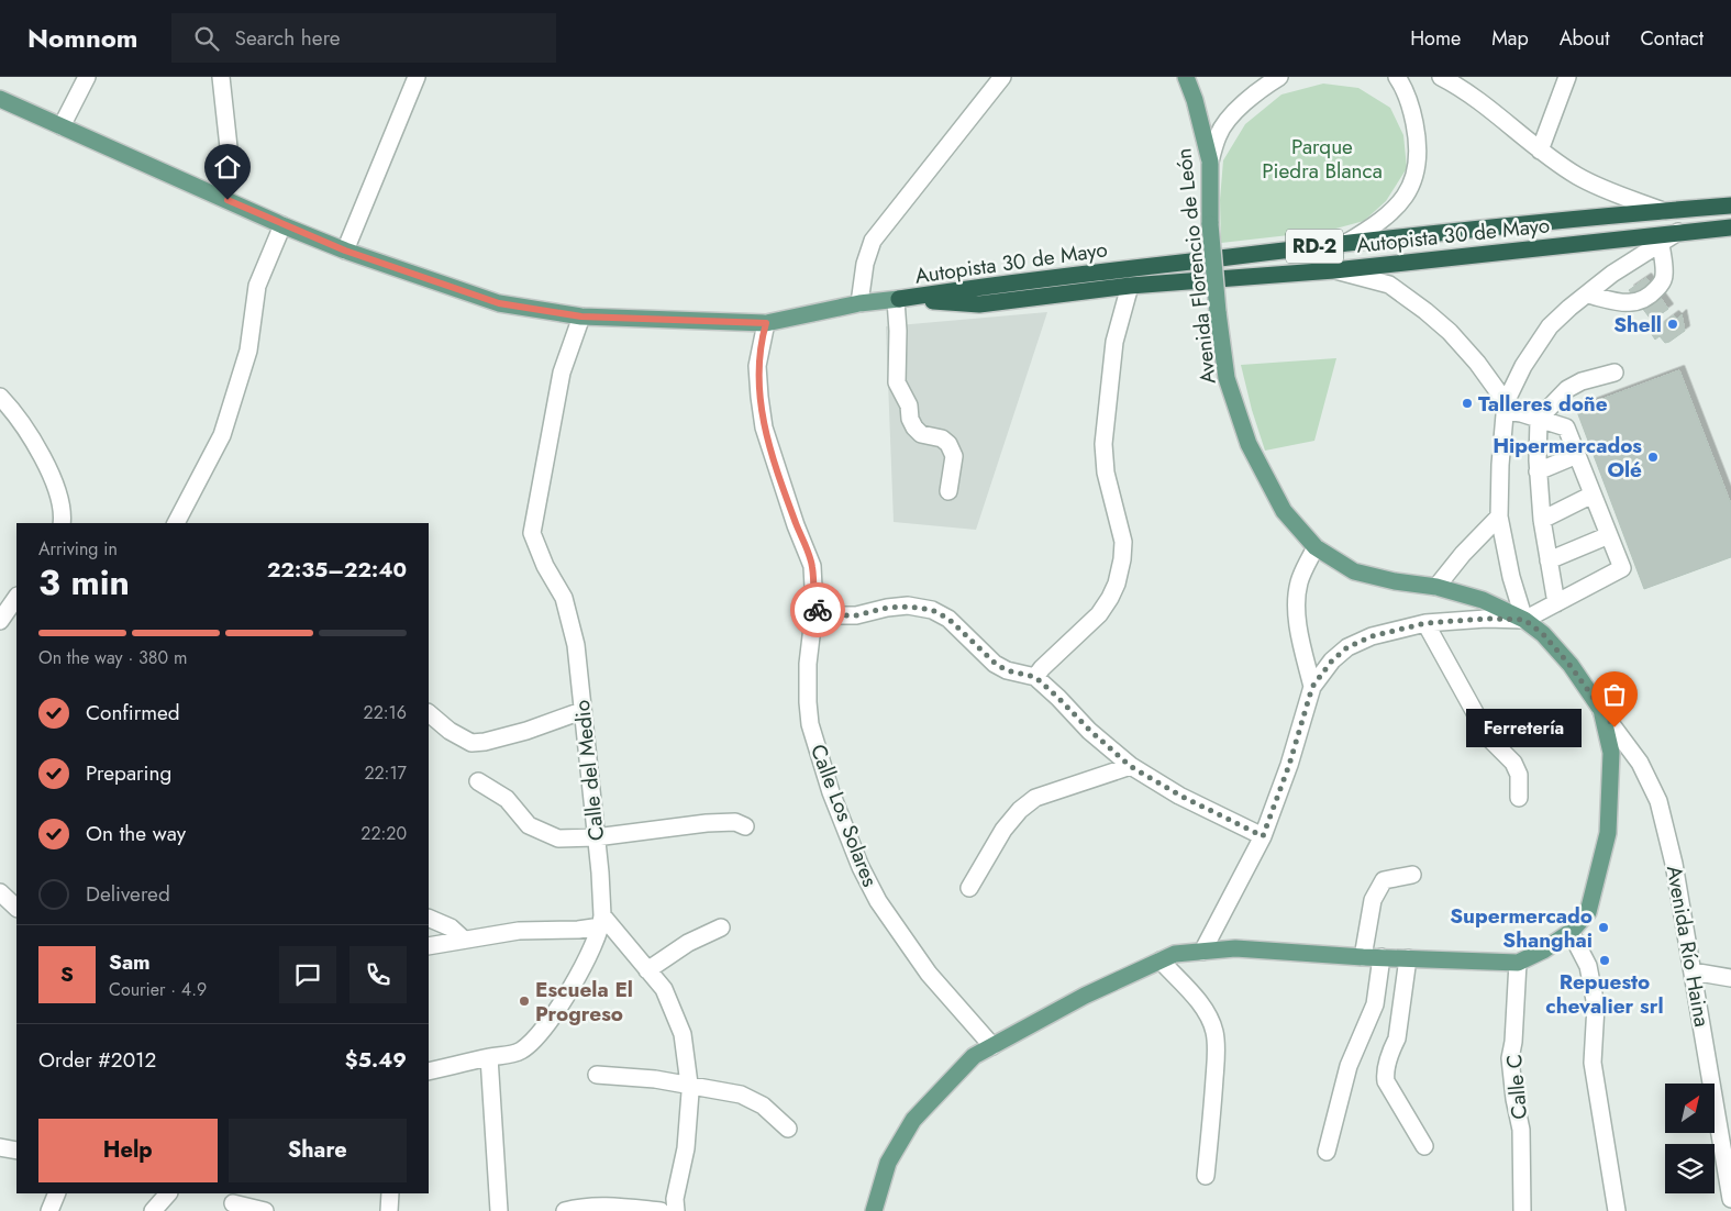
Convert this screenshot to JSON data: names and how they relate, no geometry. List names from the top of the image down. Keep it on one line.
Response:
{"streets":{"highway":["Autopista 30 de Mayo","RD-2"],"main road":["Avenida Florencio de León"],"street":["Calle del Medio","Calle Los Solares","Avenida Río Haina","Calle C"]},"crossings":[["Autopista 30 de Mayo","RD-2"],["RD-2","Calle del Medio"],["RD-2","Calle Los Solares"],["Avenida Florencio de León","Avenida Río Haina"]],"parks":["Parque Piedra Blanca"],"places":["Shell","Talleres doñe","Hipermercados Olé","Ferretería","Supermercado Shanghai","Repuesto chevalier srl","Escuela El Progreso"],"north":"top right","page":{"header":"Nomnom","search":"Search here","nav":["Home","Map","About","Contact"],"heading":["3 min","Arriving in","22:35–22:40"],"panel":["Sam","Courier · 4.9","Order #2012","$5.49"],"bar":"On the way · 380 m","list":[["Confirmed","22:16"],["Preparing","22:17"],["On the way","22:20"],"Delivered"],"bubble":"Ferretería","round":"S","buttons":["Help","Share"]}}
